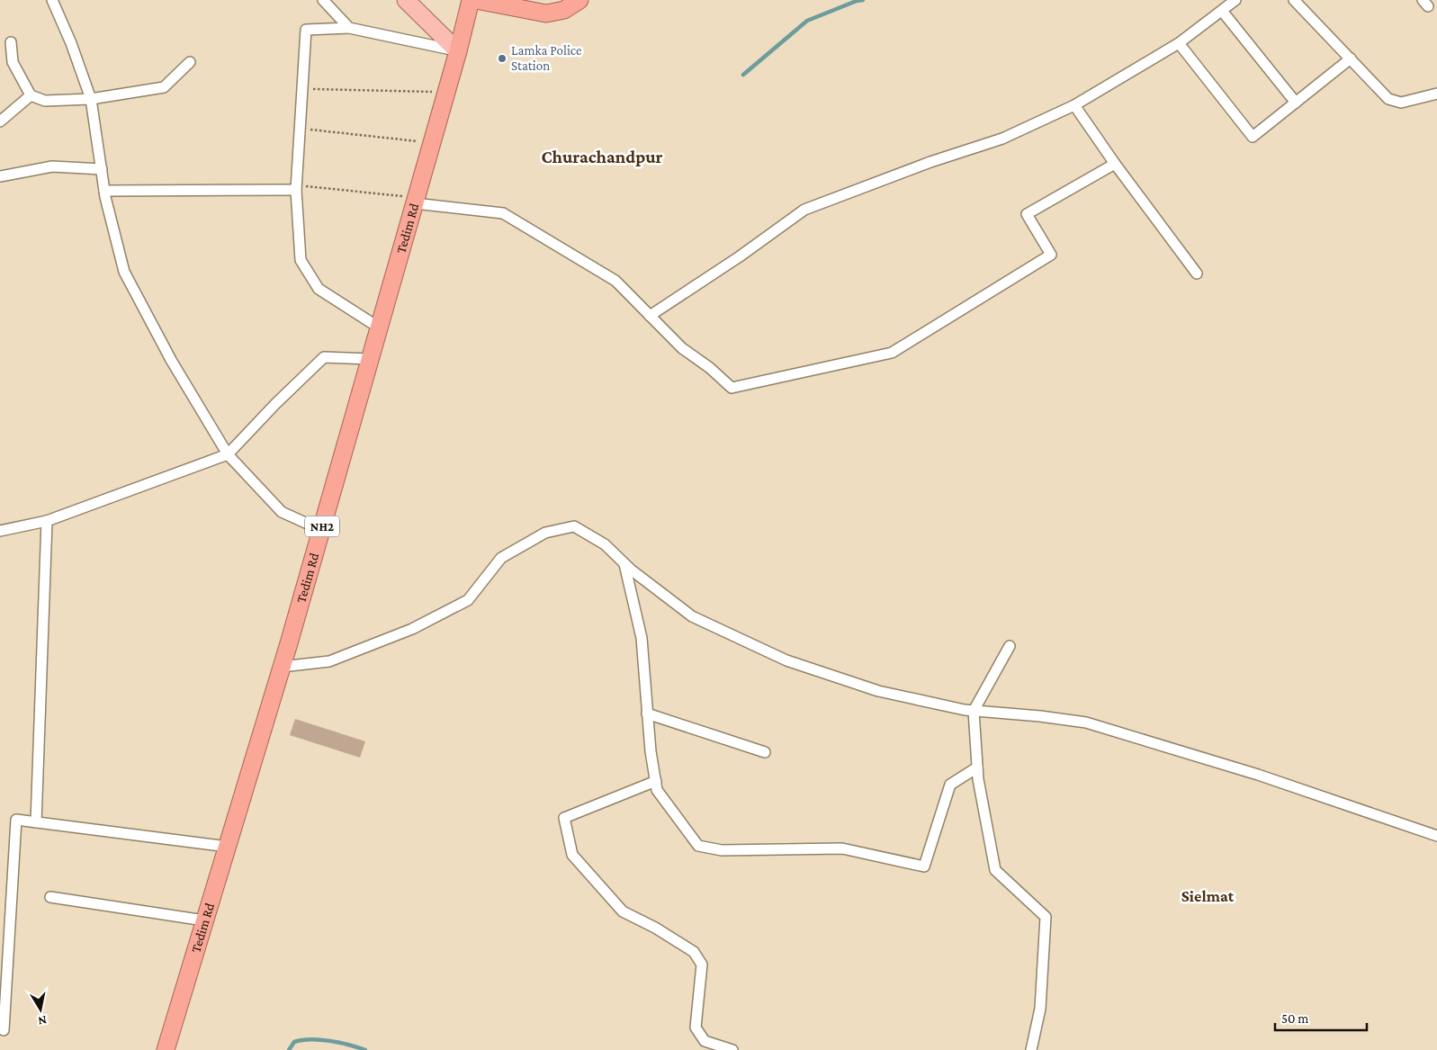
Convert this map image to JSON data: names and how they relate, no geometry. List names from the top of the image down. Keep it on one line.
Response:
{"streets":{"highway":["Tedim Rd","NH2"]},"districts":["Churachandpur","Sielmat"],"places":["Lamka Police Station"],"scale_bar":"50 m","north":"bottom"}
